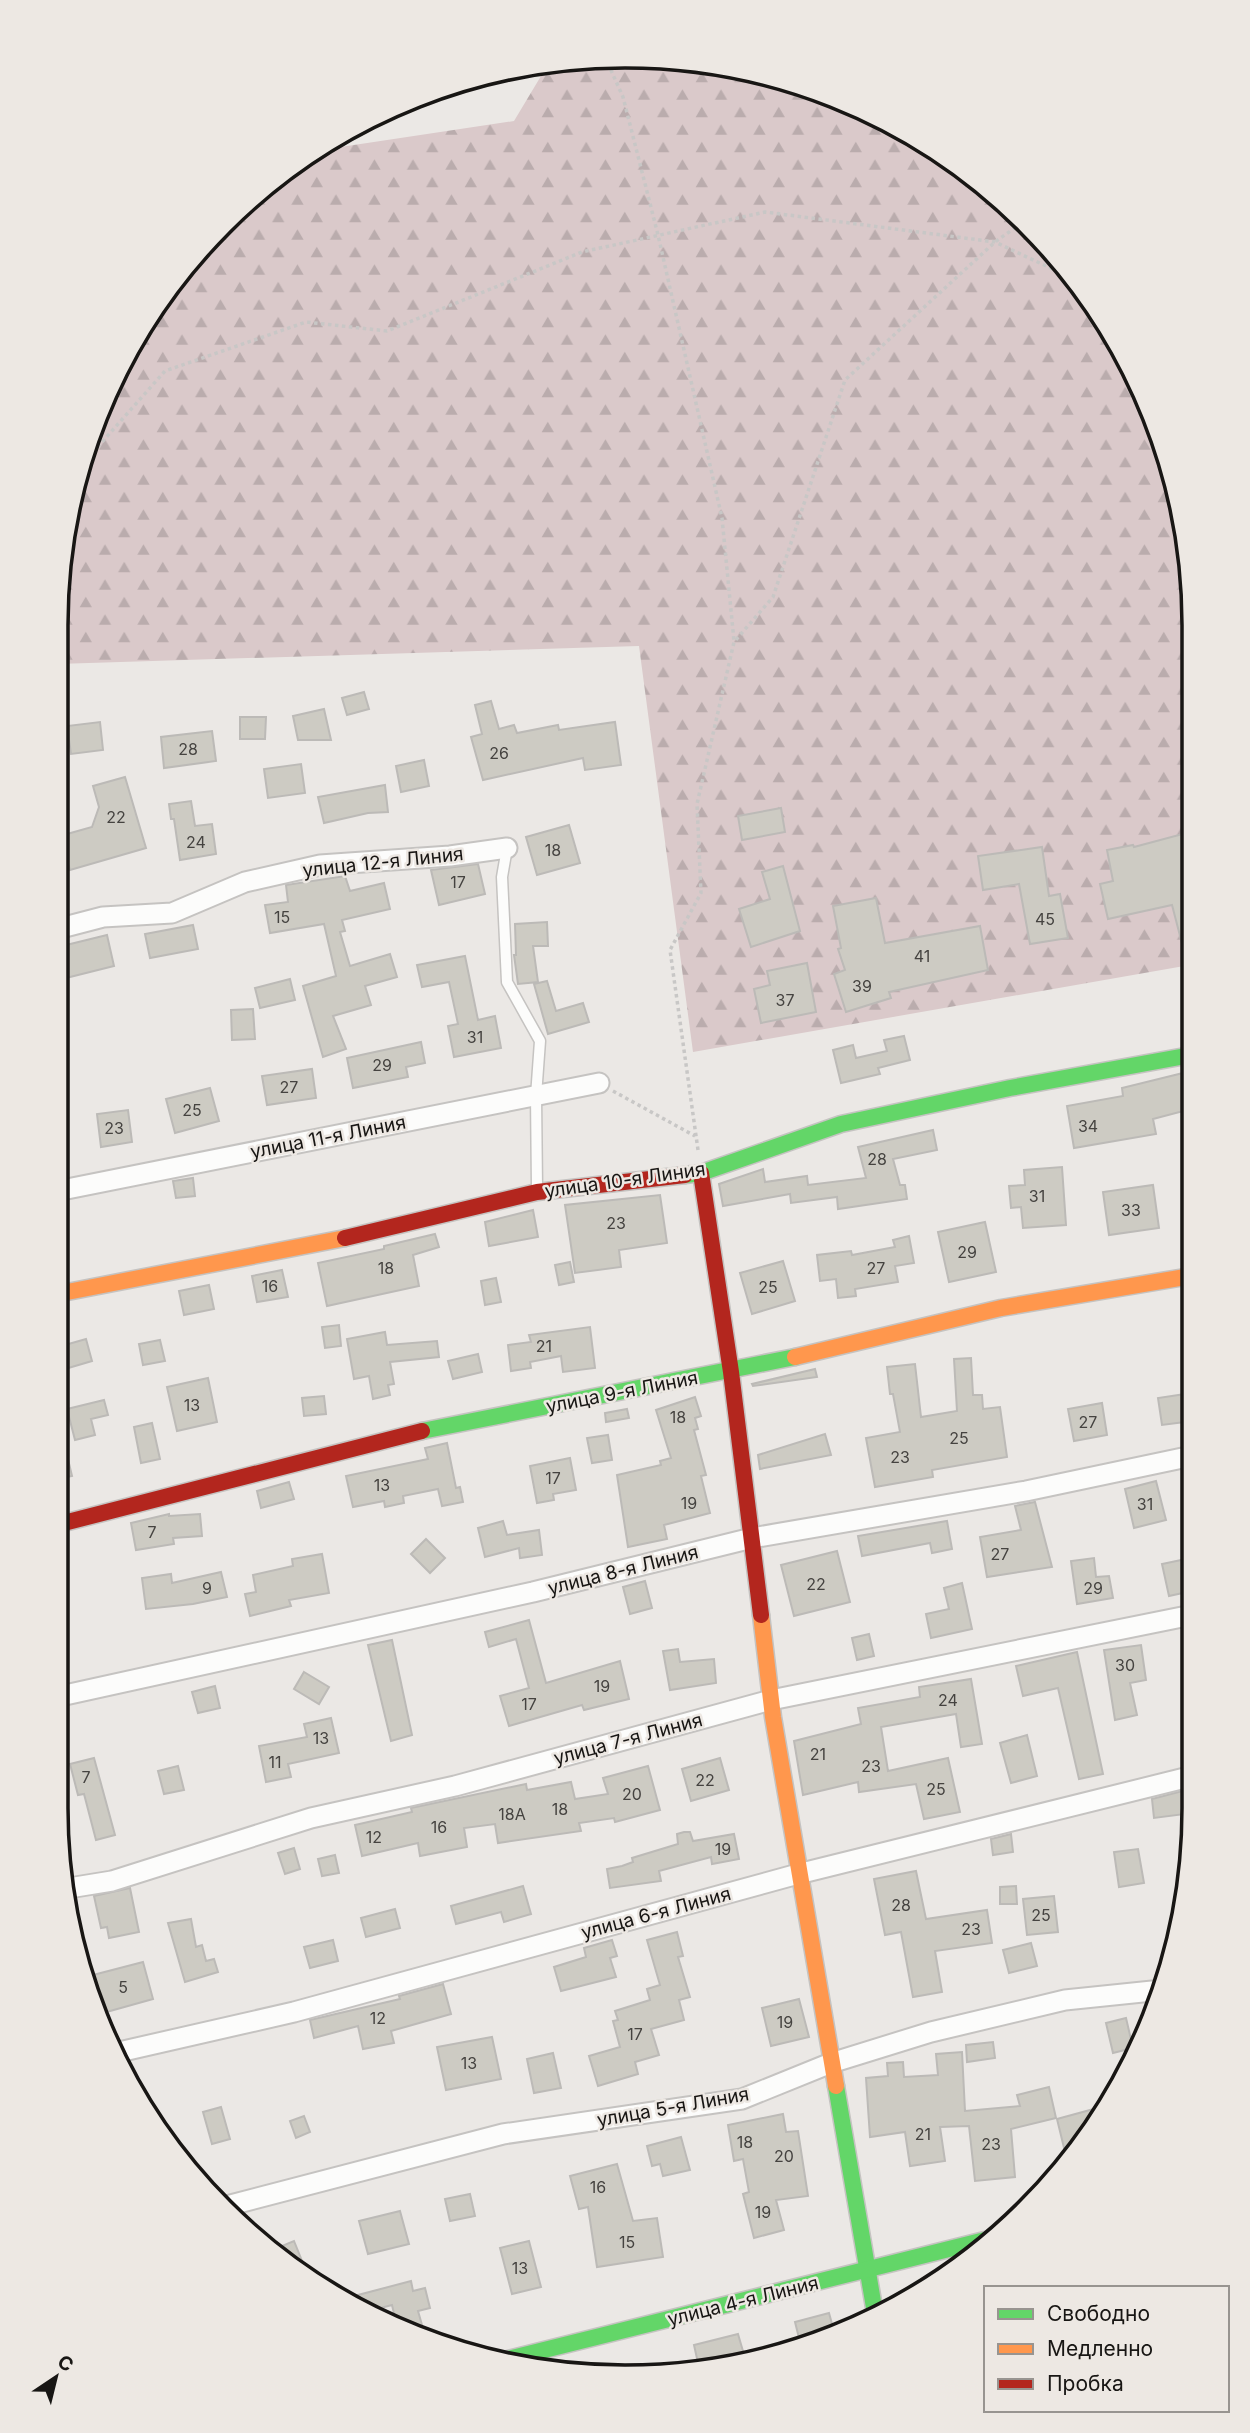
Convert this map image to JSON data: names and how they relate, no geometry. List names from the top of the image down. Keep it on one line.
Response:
{"streets":{"street":["улица 12-я Линия","улица 11-я Линия","улица 10-я Линия","улица 9-я Линия","улица 8-я Линия","улица 7-я Линия","улица 6-я Линия","улица 5-я Линия","улица 4-я Линия"]},"house_numbers":["28","26","22","24","18","17","15","45","41","39","37","31","29","27","25","34","23","28","31","33","23","29","18","27","16","25","21","13","18","27","25","23","17","13","19","31","7","27","22","9","29","30","19","24","17","13","21","11","23","7","22","25","20","18","18А","16","12","19","28","25","23","5","12","19","17","13","21","18","23","20","16","19","15","13"],"legend":["Свободно","Медленно","Пробка"],"north":"top right"}
